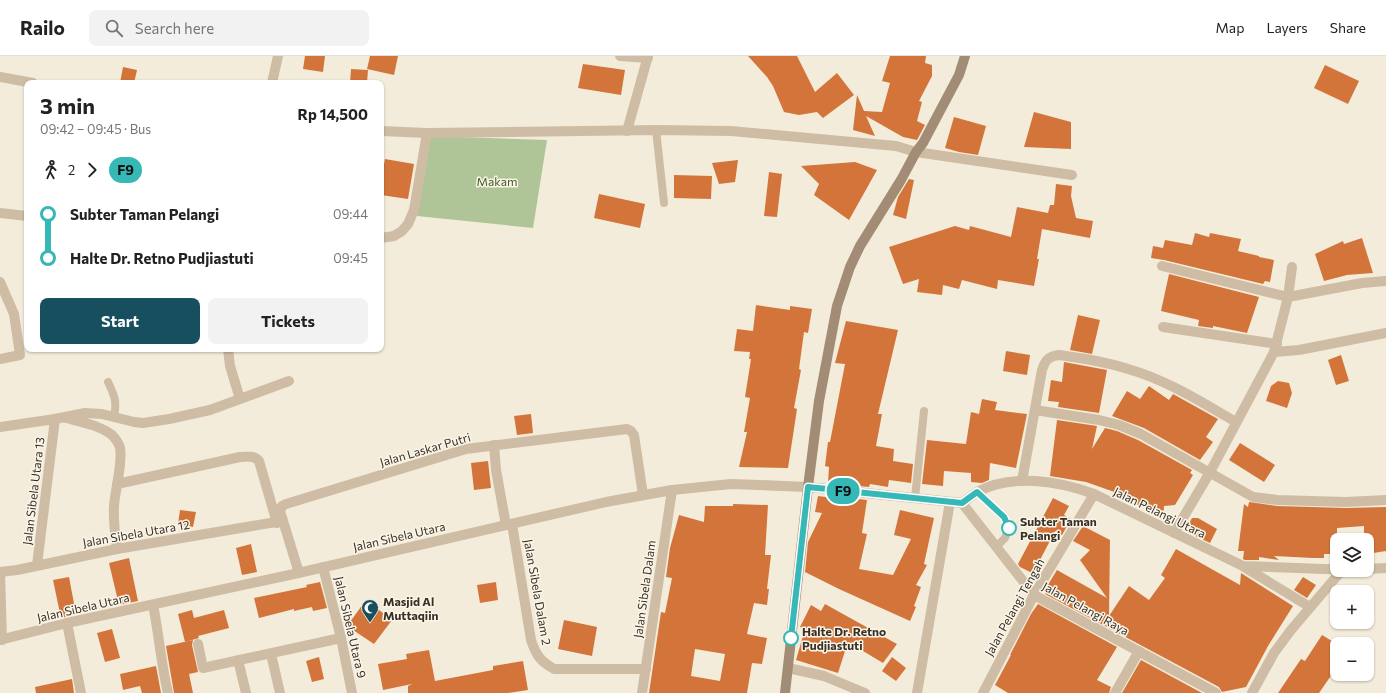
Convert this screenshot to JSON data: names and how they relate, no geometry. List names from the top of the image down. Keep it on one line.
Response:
{"streets":{"street":["Jalan Laskar Putri","Jalan Sibela Utara 13","Jalan Pelangi Utara","Jalan Sibela Utara 12","Jalan Sibela Utara","Jalan Sibela Dalam","Jalan Sibela Dalam 2","Jalan Pelangi Tengah","Jalan Pelangi Raya","Jalan Sibela Utara 9"]},"crossings":[["Jalan Laskar Putri","Jalan Sibela Utara"],["Jalan Laskar Putri","Jalan Sibela Dalam 2"],["Jalan Sibela Utara 13","Jalan Sibela Utara 12"],["Jalan Pelangi Utara","Jalan Pelangi Tengah"],["Jalan Pelangi Utara","Jalan Pelangi Raya"],["Jalan Sibela Utara","Jalan Sibela Dalam"],["Jalan Sibela Utara","Jalan Sibela Dalam 2"],["Jalan Sibela Utara","Jalan Sibela Utara 9"],["Jalan Sibela Dalam","Jalan Sibela Dalam 2"],["Jalan Pelangi Tengah","Jalan Pelangi Raya"]],"parks":["Makam"],"places":{"other":["Subter Taman Pelangi","Halte Dr. Retno Pudjiastuti"],"mosque":["Masjid Al Muttaqiin"]},"lines":["bus line F9"],"page":{"header":"Railo","search":"Search here","nav":["Map","Layers","Share"],"on_map":"F9","heading":["3 min","09:42 – 09:45 · Bus","Rp 14,500"],"legs":["2","F9"],"list":[{"name":"Subter Taman Pelangi","value":"09:44"},{"name":"Halte Dr. Retno Pudjiastuti","value":"09:45"}],"buttons":["Start","Tickets"],"map_buttons":["+","−"]}}
